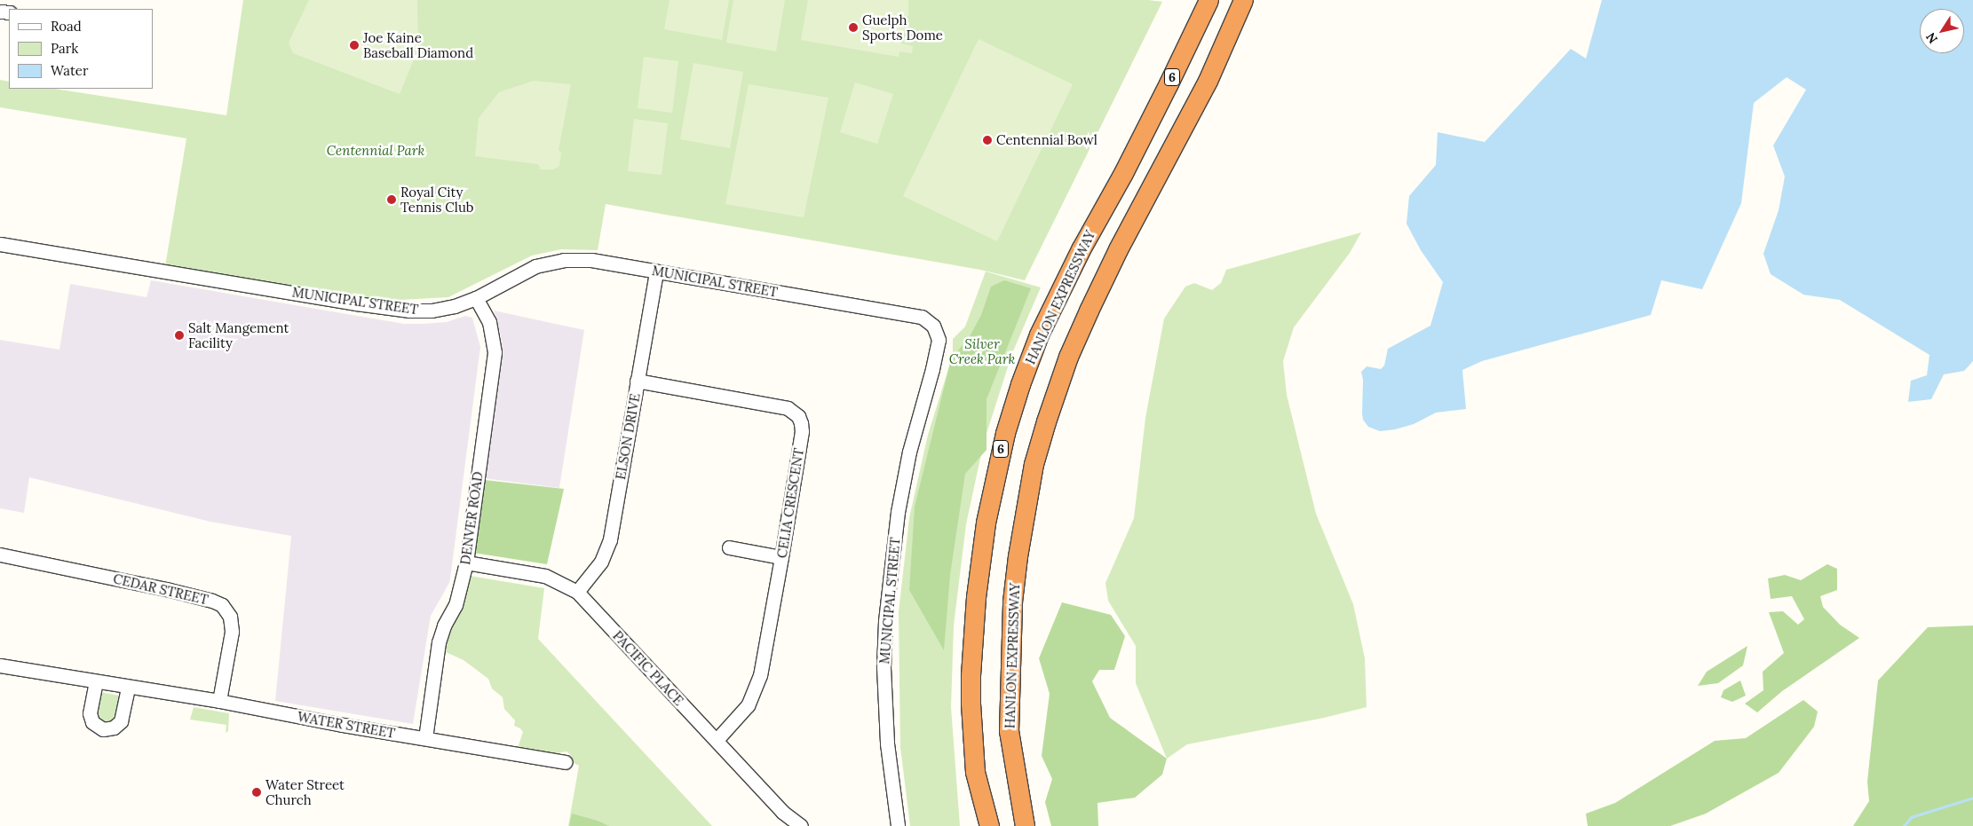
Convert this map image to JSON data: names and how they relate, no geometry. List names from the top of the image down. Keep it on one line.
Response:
{"streets":{"highway":["6","HANLON EXPRESSWAY"],"street":["MUNICIPAL STREET","ELSON DRIVE","CELIA CRESCENT","DENVER ROAD","CEDAR STREET","PACIFIC PLACE","WATER STREET"]},"crossings":[["MUNICIPAL STREET","ELSON DRIVE"],["MUNICIPAL STREET","DENVER ROAD"],["ELSON DRIVE","CELIA CRESCENT"],["ELSON DRIVE","PACIFIC PLACE"],["CELIA CRESCENT","PACIFIC PLACE"],["DENVER ROAD","PACIFIC PLACE"],["DENVER ROAD","WATER STREET"],["CEDAR STREET","WATER STREET"]],"parks":["Centennial Park","Silver Creek Park"],"places":["Guelph Sports Dome","Joe Kaine Baseball Diamond","Centennial Bowl","Royal City Tennis Club","Salt Mangement Facility","Water Street Church"],"legend":["Road","Park","Water"],"north":"bottom left"}
